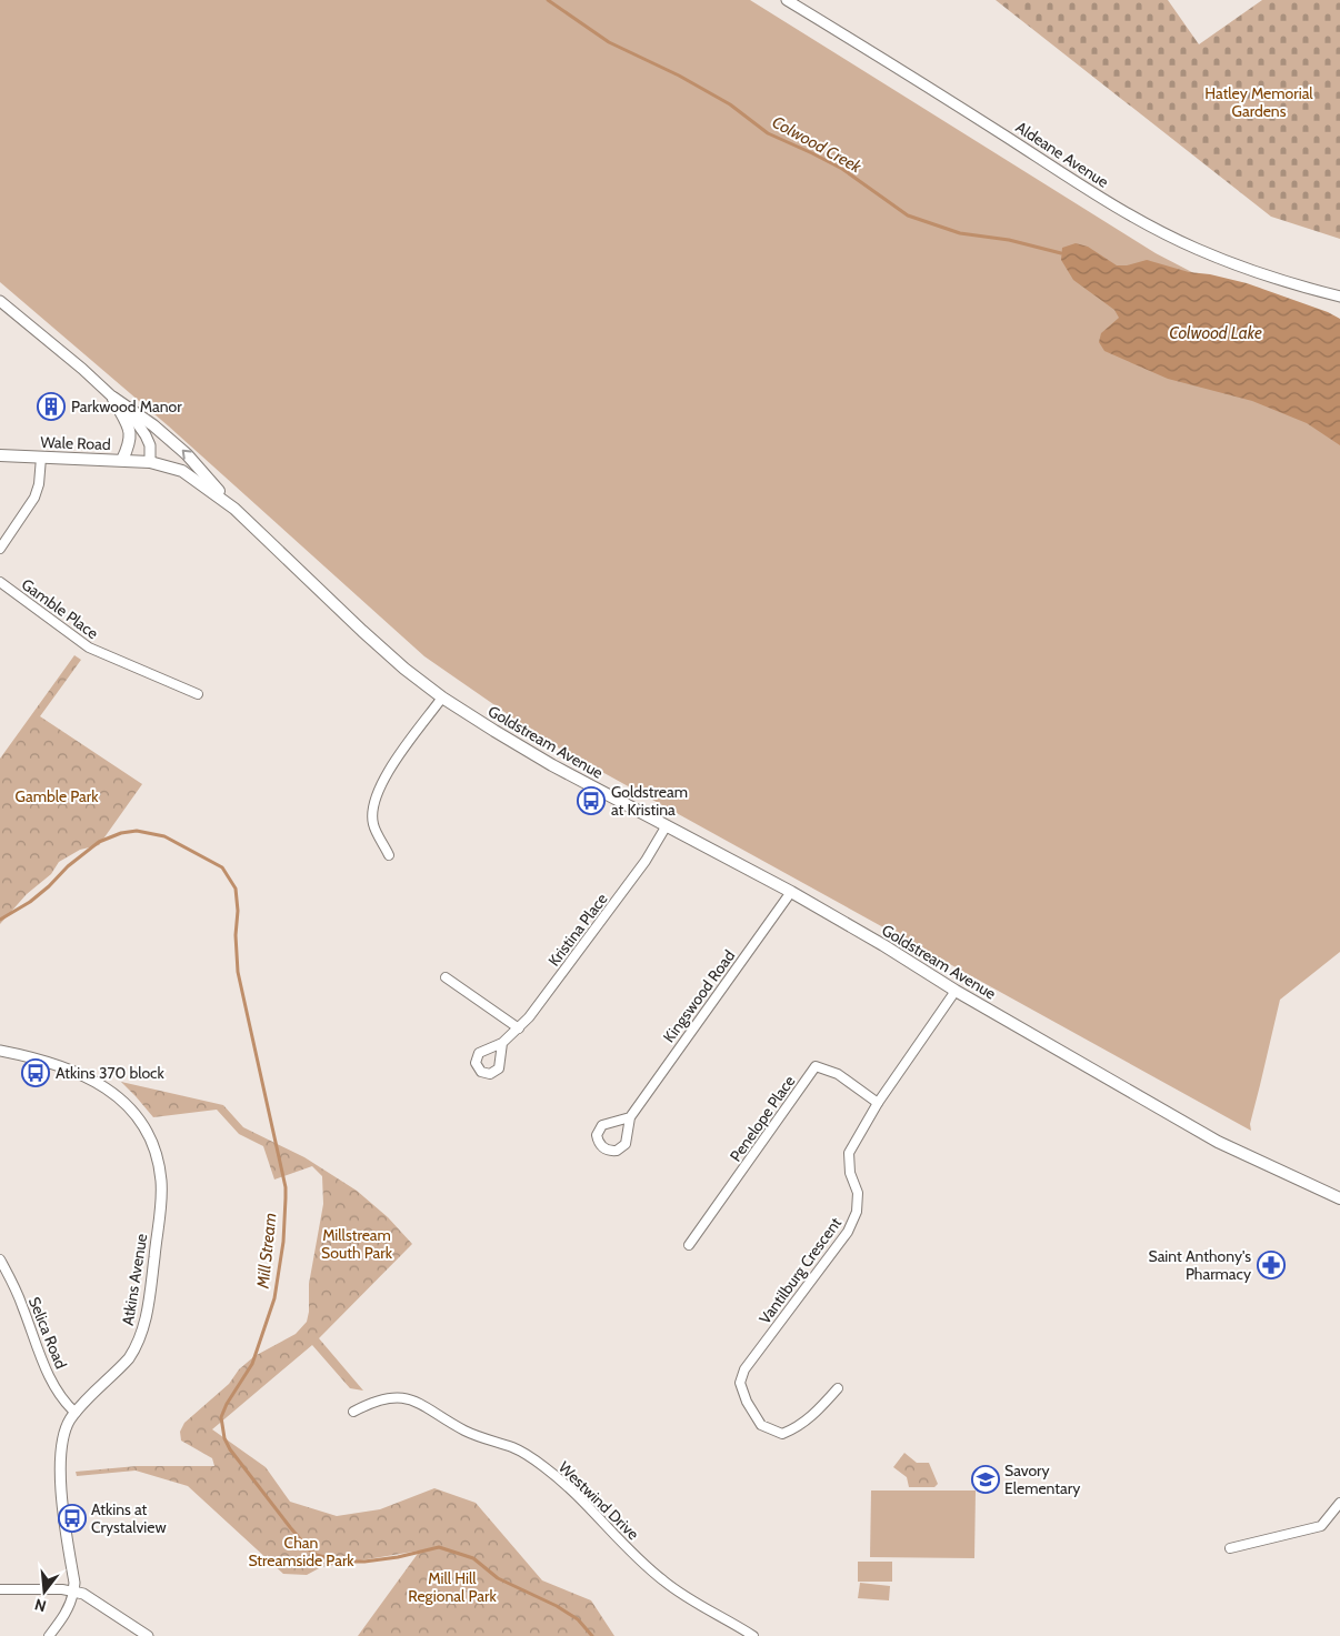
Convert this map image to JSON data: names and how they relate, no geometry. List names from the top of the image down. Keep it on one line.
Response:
{"streets":{"main road":["Wale Road","Goldstream Avenue"],"street":["Aldeane Avenue","Gamble Place","Kristina Place","Kingswood Road","Penelope Place","Vantilburg Crescent","Atkins Avenue","Selica Road","Westwind Drive"]},"crossings":[["Wale Road","Goldstream Avenue"],["Goldstream Avenue","Kristina Place"],["Goldstream Avenue","Kingswood Road"],["Goldstream Avenue","Vantilburg Crescent"],["Penelope Place","Vantilburg Crescent"],["Atkins Avenue","Selica Road"]],"water":["Colwood Creek","Colwood Lake","Mill Stream"],"parks":["Hatley Memorial Gardens","Gamble Park","Millstream South Park","Chan Streamside Park","Mill Hill Regional Park"],"places":{"building":["Parkwood Manor"],"bus stop":["Goldstream at Kristina","Atkins 370 block","Atkins at Crystalview"],"pharmacy":["Saint Anthony's Pharmacy"],"school or university":["Savory Elementary"]},"north":"bottom"}
